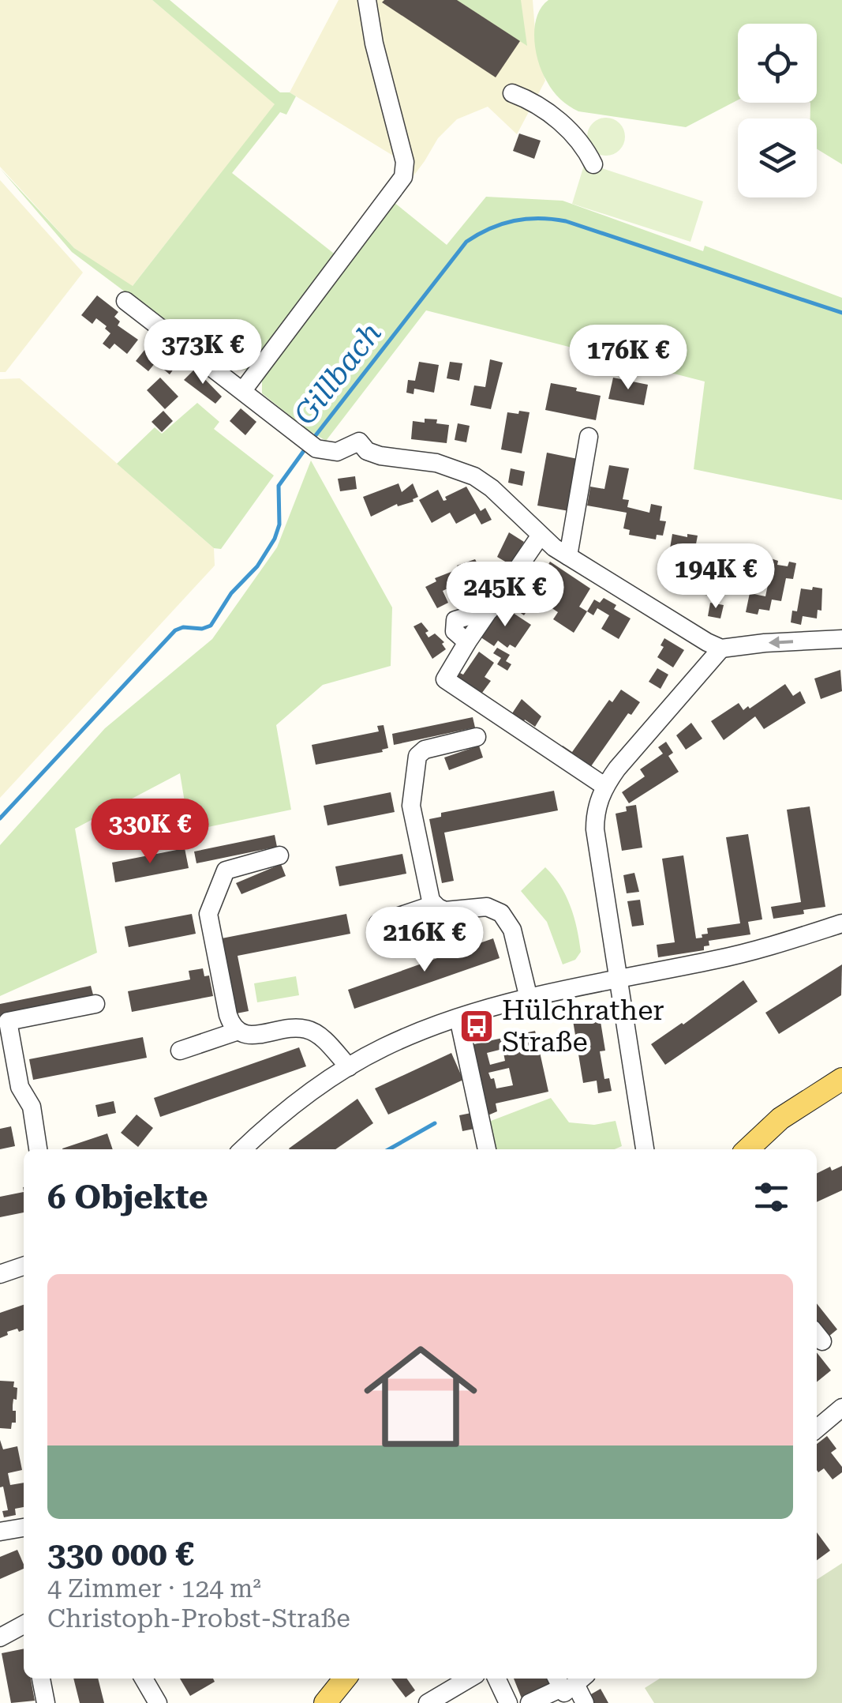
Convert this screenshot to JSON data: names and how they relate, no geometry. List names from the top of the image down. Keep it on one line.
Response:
{"water":["Gillbach"],"places":{"bus stop":["Hülchrather Straße"]},"page":{"price":["373K €","176K €","194K €","245K €","330K €","216K €"],"heading":"6 Objekte","list":[{"name":"330 000 €","note":"4 Zimmer · 124 m² · Christoph-Probst-Straße"}]}}
